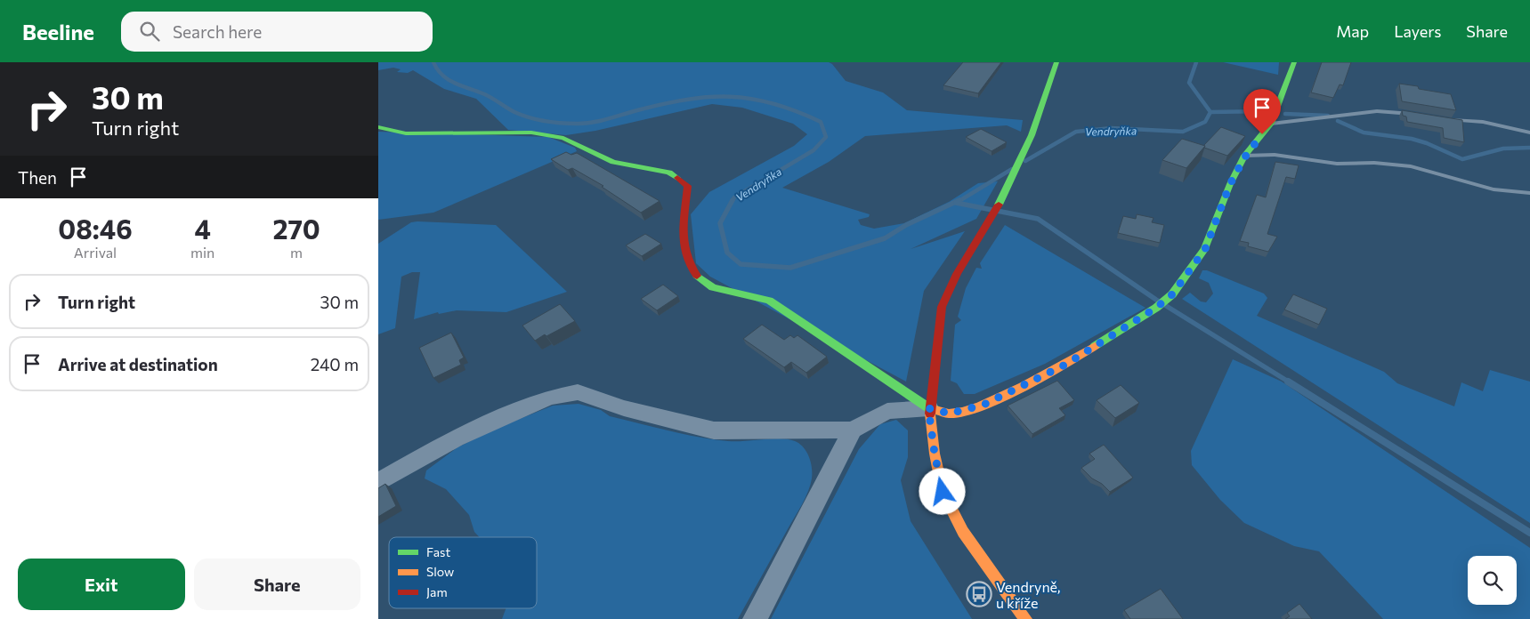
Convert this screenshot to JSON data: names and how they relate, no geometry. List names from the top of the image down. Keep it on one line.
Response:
{"water":["Vendryňka"],"places":{"bus stop":["Vendryně, u kříže"]},"legend":["Fast","Slow","Jam"],"page":{"header":"Beeline","search":"Search here","nav":["Map","Layers","Share"],"turn":["30 m","Turn right"],"then":"Then","eta":["08:46","Arrival","4","min","270","m"],"list":[{"name":"Turn right","value":"30 m"},{"name":"Arrive at destination","value":"240 m"}],"buttons":["Exit","Share"]}}
